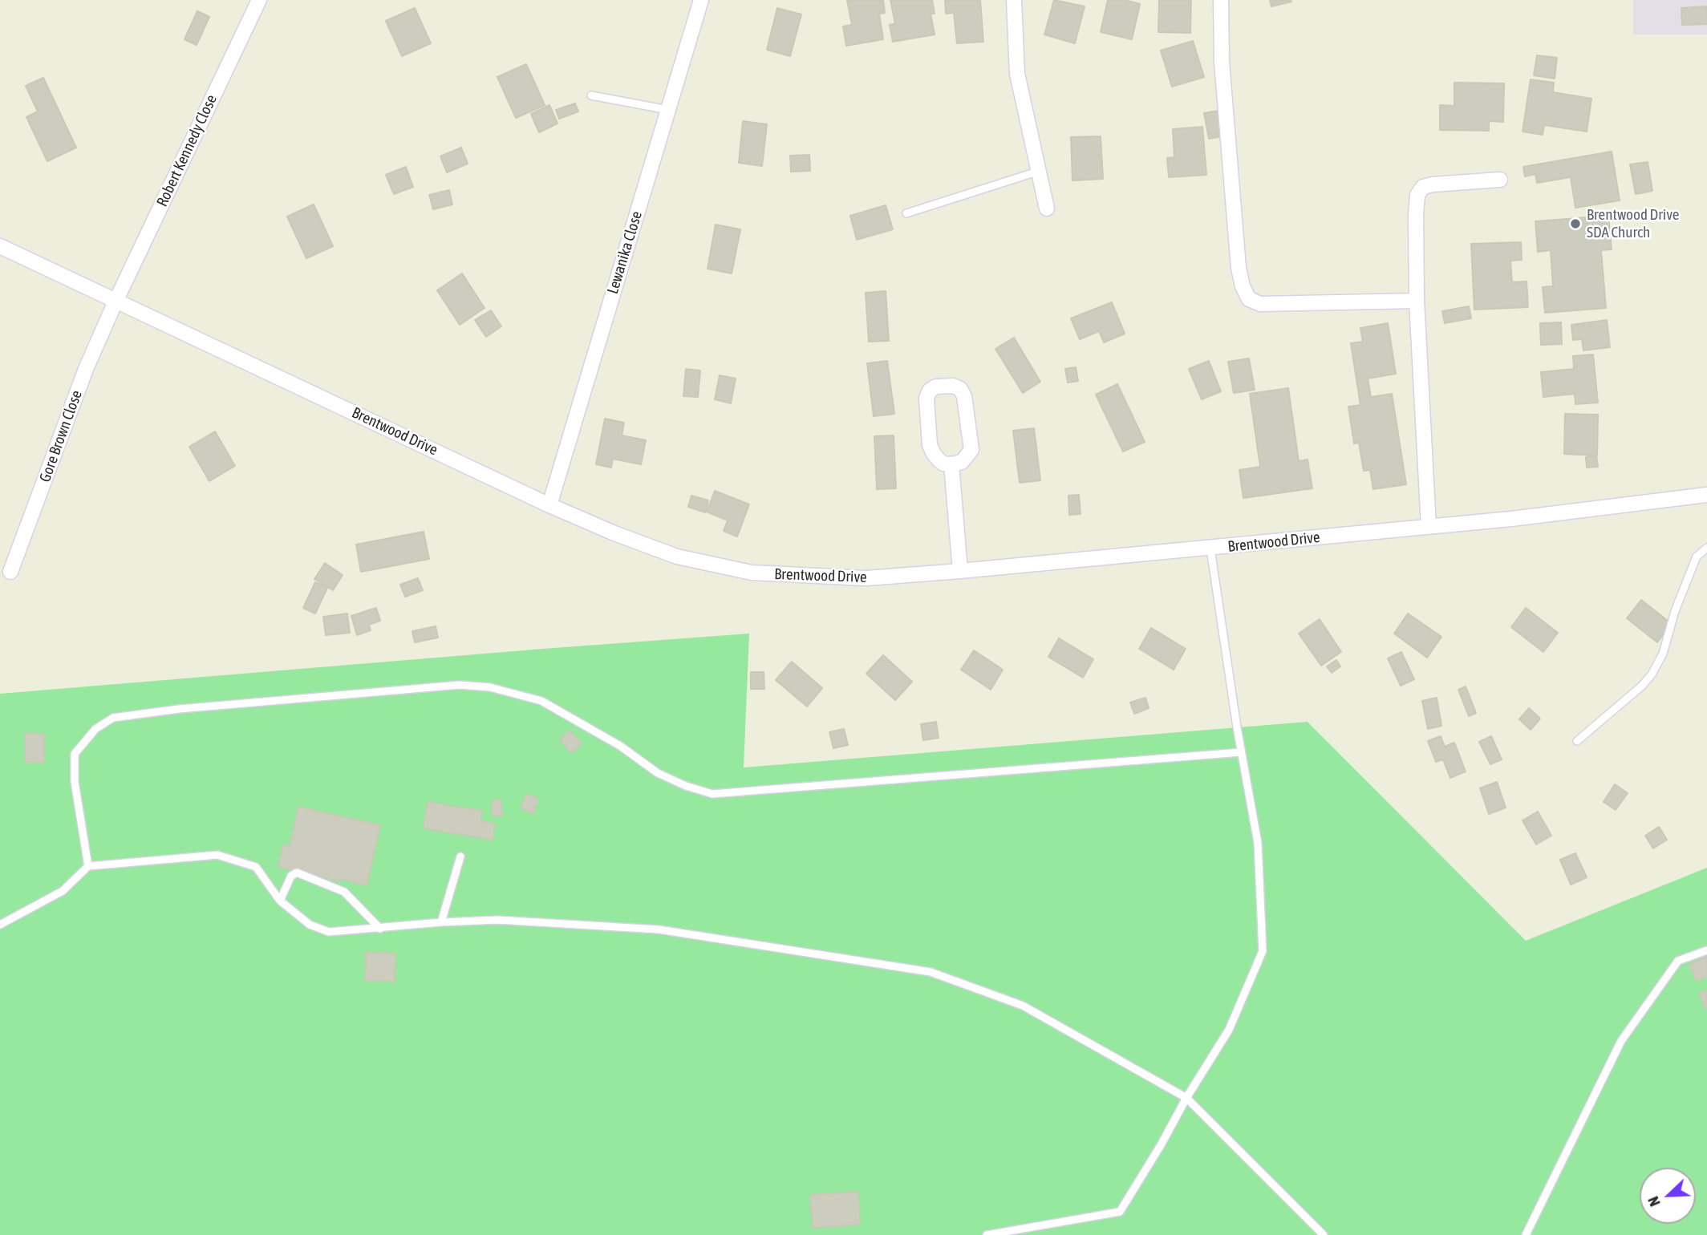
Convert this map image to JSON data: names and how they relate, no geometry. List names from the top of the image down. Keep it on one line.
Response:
{"streets":{"street":["Robert Kennedy Close","Lewanika Close","Brentwood Drive","Gore Brown Close"]},"crossings":[["Robert Kennedy Close","Brentwood Drive"],["Robert Kennedy Close","Gore Brown Close"],["Lewanika Close","Brentwood Drive"],["Brentwood Drive","Gore Brown Close"]],"places":["Brentwood Drive SDA Church"],"north":"bottom left"}
